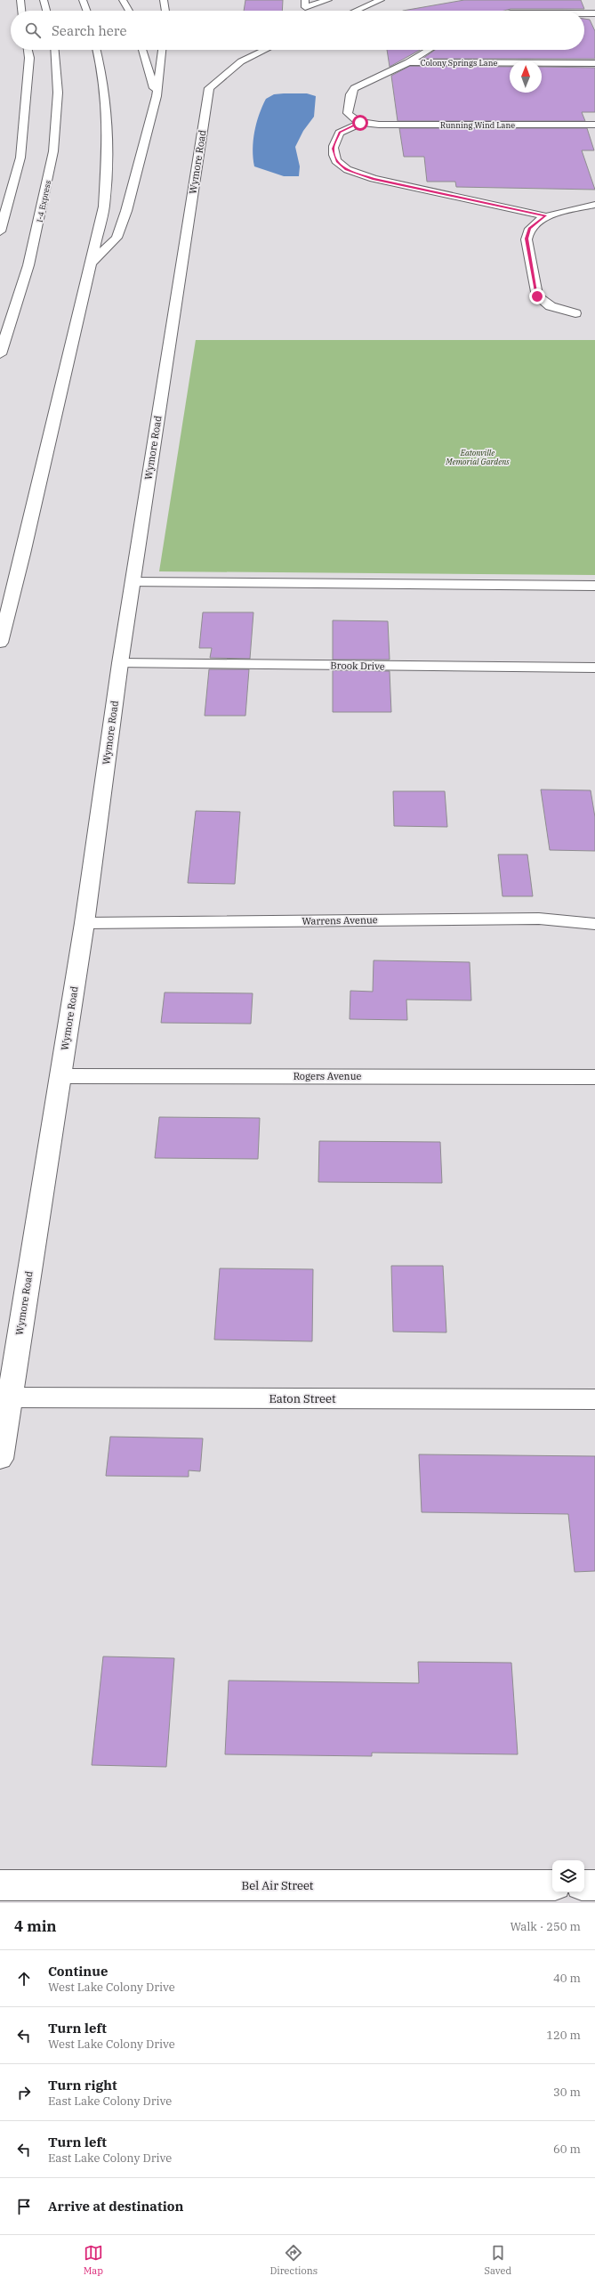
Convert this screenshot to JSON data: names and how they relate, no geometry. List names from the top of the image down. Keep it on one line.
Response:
{"streets":{"main road":["Colony Springs Lane","Running Wind Lane","Wymore Road","I-4 Express","Brook Drive","Warrens Avenue","Rogers Avenue","Eaton Street","Bel Air Street"]},"crossings":[["Wymore Road","Brook Drive"],["Wymore Road","Warrens Avenue"],["Wymore Road","Rogers Avenue"],["Wymore Road","Eaton Street"]],"parks":["Eatonville Memorial Gardens"],"north":"top","page":{"search":"Search here","heading":["4 min","Walk · 250 m"],"list":[["Continue","West Lake Colony Drive","40 m"],["Turn left","West Lake Colony Drive","120 m"],["Turn right","East Lake Colony Drive","30 m"],["Turn left","East Lake Colony Drive","60 m"],"Arrive at destination"],"nav":["Map","Directions","Saved"]}}
